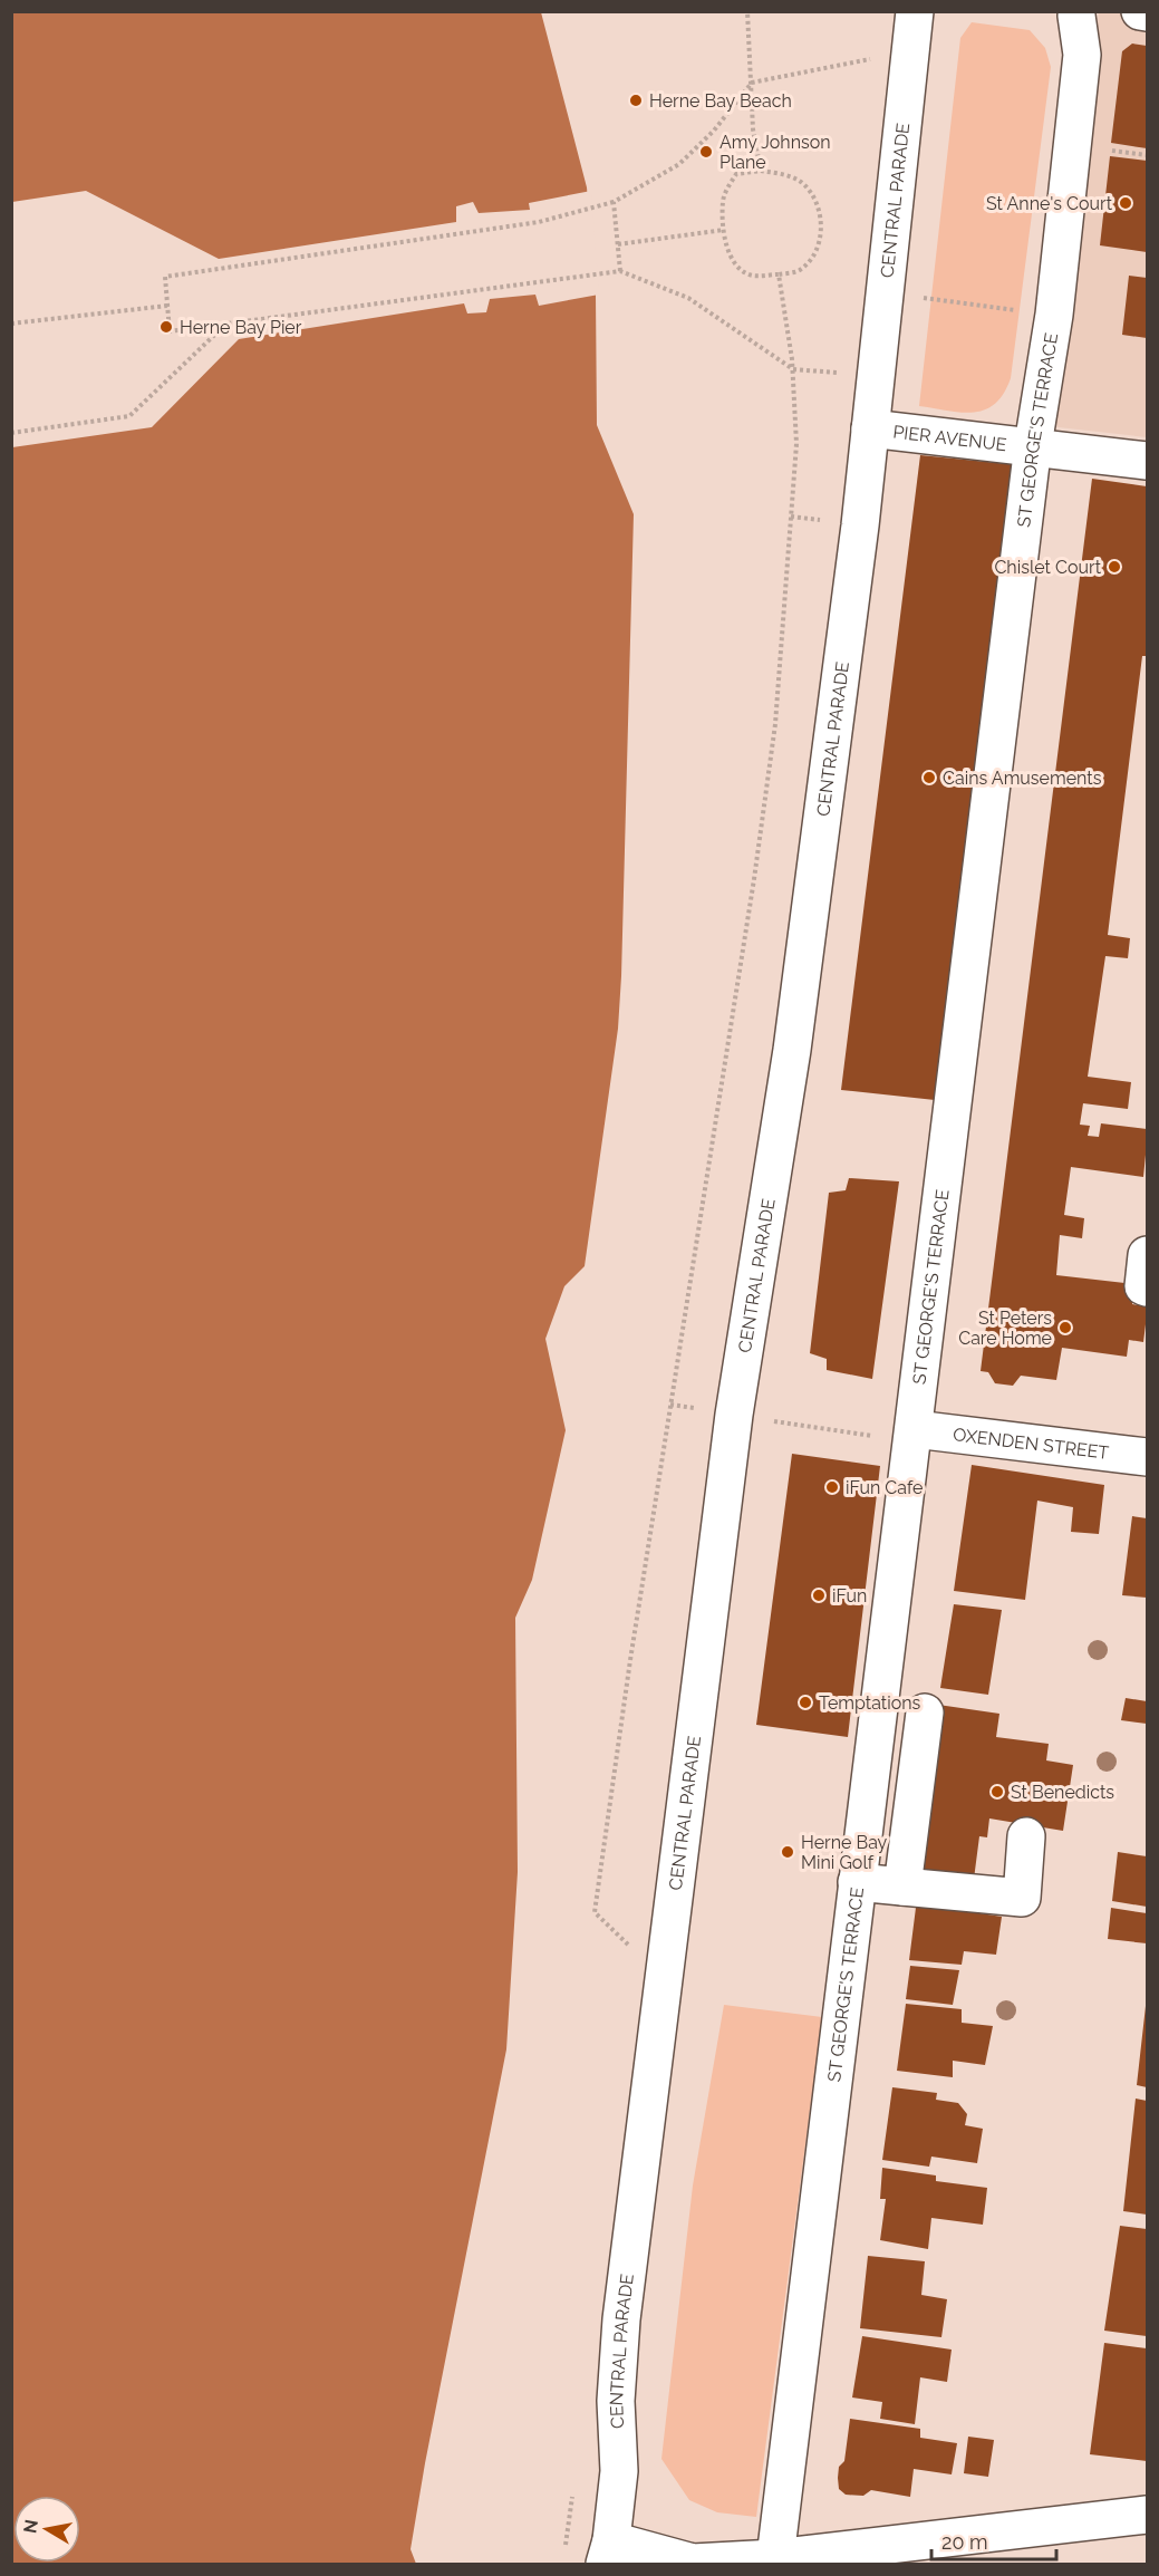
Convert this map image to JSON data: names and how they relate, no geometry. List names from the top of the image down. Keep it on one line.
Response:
{"streets":{"street":["CENTRAL PARADE","ST GEORGE'S TERRACE","PIER AVENUE","OXENDEN STREET"]},"crossings":[["CENTRAL PARADE","PIER AVENUE"],["ST GEORGE'S TERRACE","PIER AVENUE"],["ST GEORGE'S TERRACE","OXENDEN STREET"]],"places":["Herne Bay Beach","Amy Johnson Plane","St Anne's Court","Herne Bay Pier","Chislet Court","Cains Amusements","St Peters Care Home","iFun Cafe","iFun","Temptations","St Benedicts","Herne Bay Mini Golf"],"scale_bar":"20 m","north":"left"}
